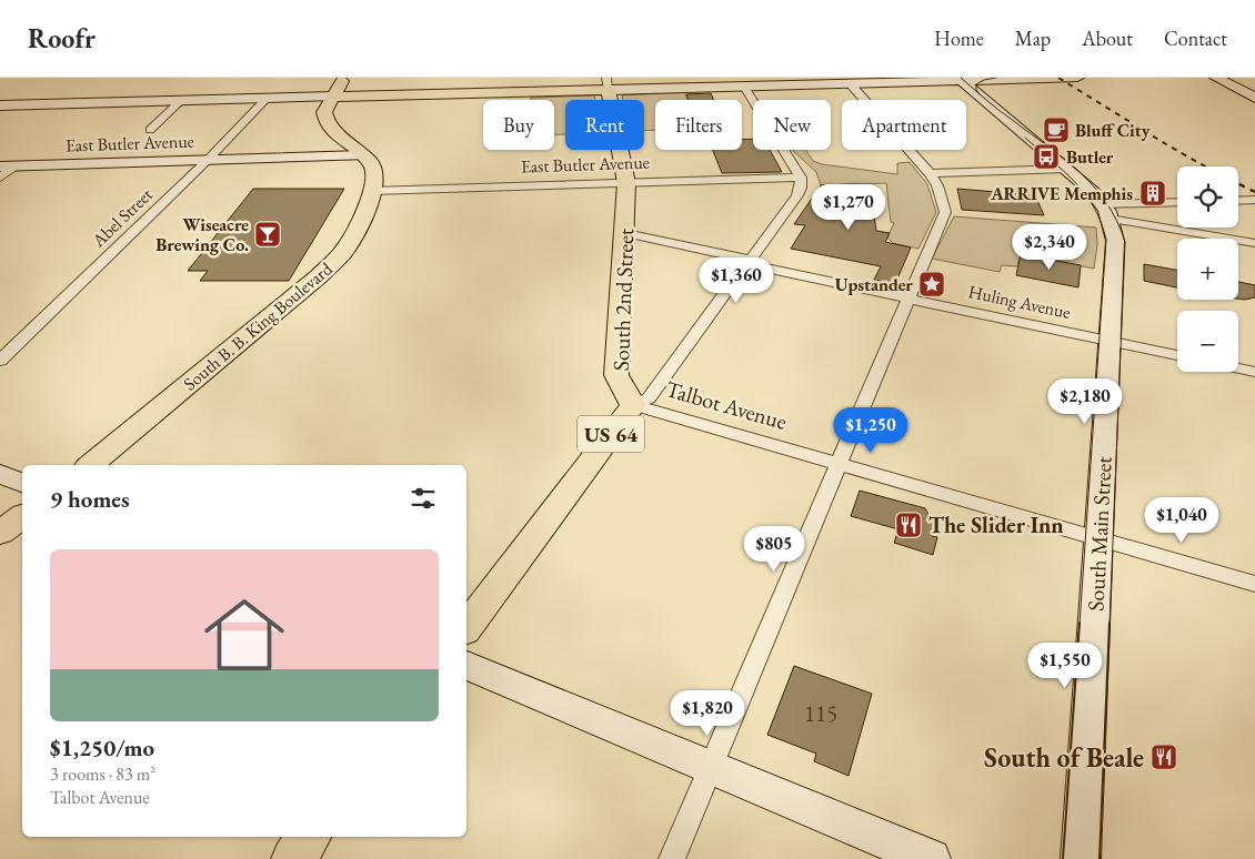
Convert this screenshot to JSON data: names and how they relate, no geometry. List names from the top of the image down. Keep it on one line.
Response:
{"streets":{"main road":["South 2nd Street","South B. B. King Boulevard","US 64"],"street":["East Butler Avenue","Abel Street","Huling Avenue","Talbot Avenue","South Main Street"]},"crossings":[["East Butler Avenue","Abel Street"],["East Butler Avenue","South 2nd Street"],["East Butler Avenue","South B. B. King Boulevard"],["South 2nd Street","Huling Avenue"],["South 2nd Street","Talbot Avenue"],["Huling Avenue","South Main Street"],["Talbot Avenue","South Main Street"]],"places":{"cafe":["Bluff City"],"bus stop":["Butler"],"building":["ARRIVE Memphis"],"bar":["Wiseacre Brewing Co."],"place":["Upstander"],"restaurant":["The Slider Inn","South of Beale"]},"house_numbers":["115"],"page":{"header":"Roofr","nav":["Home","Map","About","Contact"],"chip":["Buy","Rent","Filters","New","Apartment"],"map_buttons":["+","−"],"price":["$1,270","$2,340","$1,360","$2,180","$1,250","$1,040","$805","$1,550","$1,820"],"heading":"9 homes","list":[{"name":"$1,250/mo","note":"3 rooms · 83 m² · Talbot Avenue"}]}}
